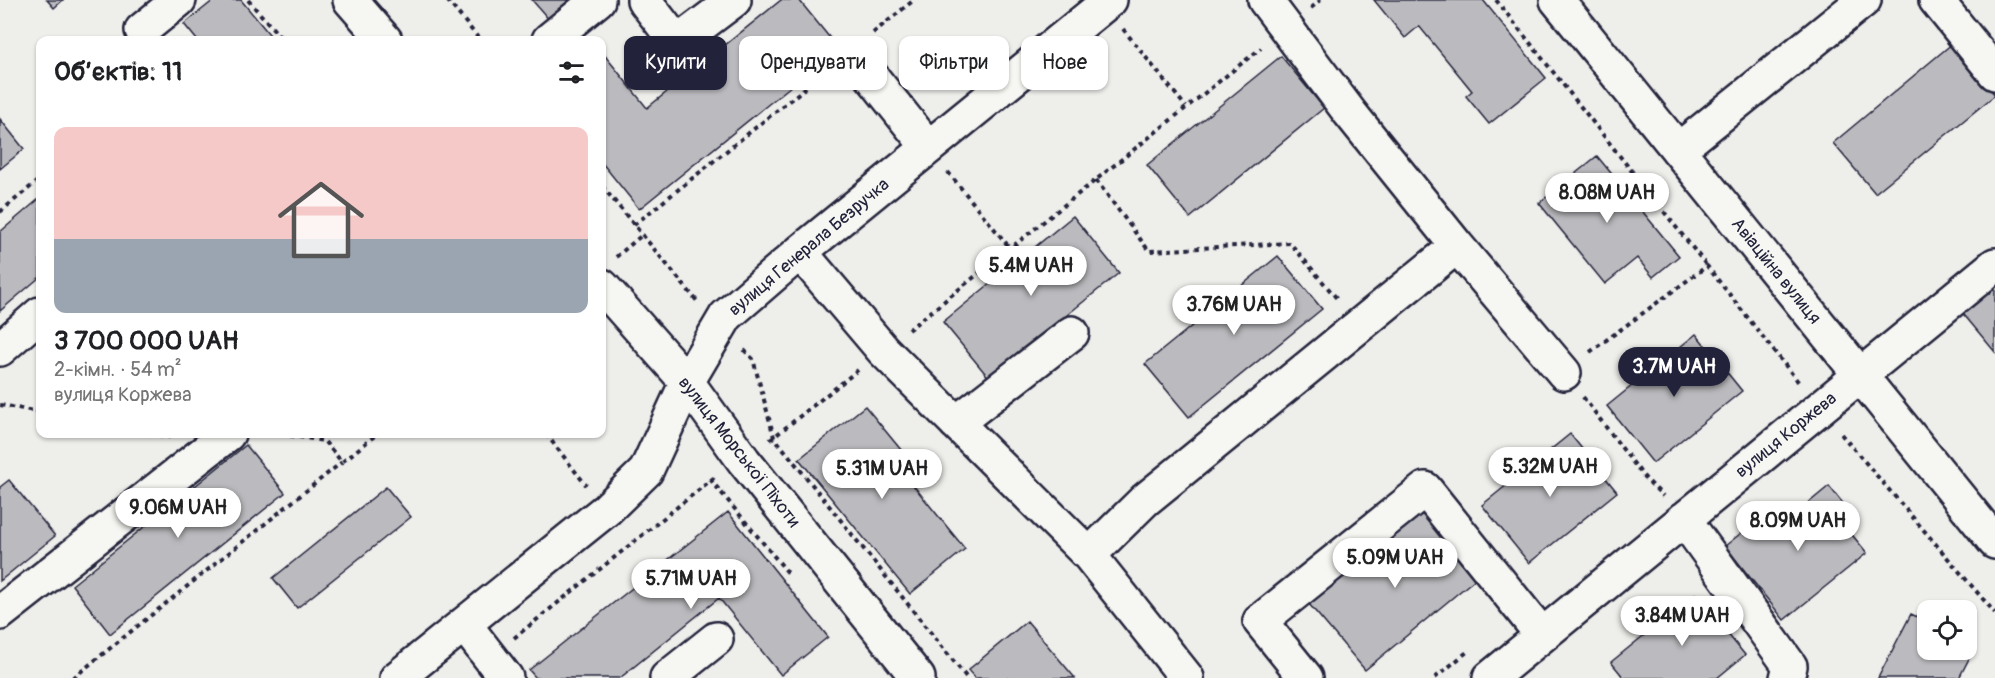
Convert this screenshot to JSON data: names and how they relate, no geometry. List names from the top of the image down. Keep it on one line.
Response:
{"streets":{"street":["вулиця Генерала Безручка","Авіаційна вулиця","вулиця Коржева","вулиця Морської Піхоти"]},"crossings":[["вулиця Генерала Безручка","вулиця Морської Піхоти"],["Авіаційна вулиця","вулиця Коржева"]],"page":{"chip":["Купити","Орендувати","Фільтри","Нове"],"heading":"Об’єктів: 11","list":[{"name":"3 700 000 UAH","note":"2-кімн. · 54 m² · вулиця Коржева"}],"price":["8.08M UAH","5.4M UAH","3.76M UAH","3.7M UAH","5.32M UAH","5.31M UAH","9.06M UAH","8.09M UAH","5.09M UAH","5.71M UAH","3.84M UAH"]}}
